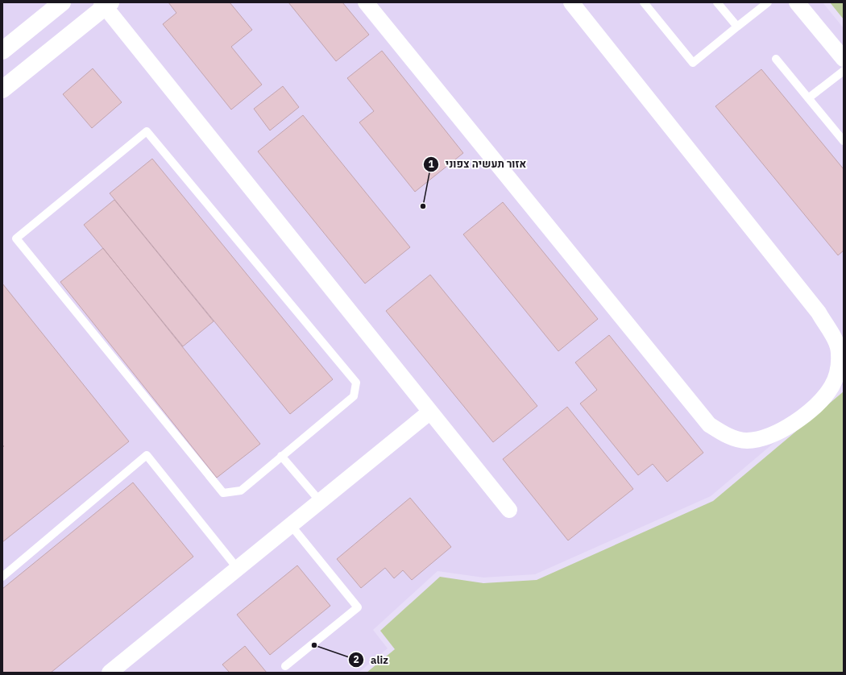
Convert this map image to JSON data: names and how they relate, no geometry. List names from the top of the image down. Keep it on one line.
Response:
{"places":["אזור תעשיה צפוני","aliz"]}
